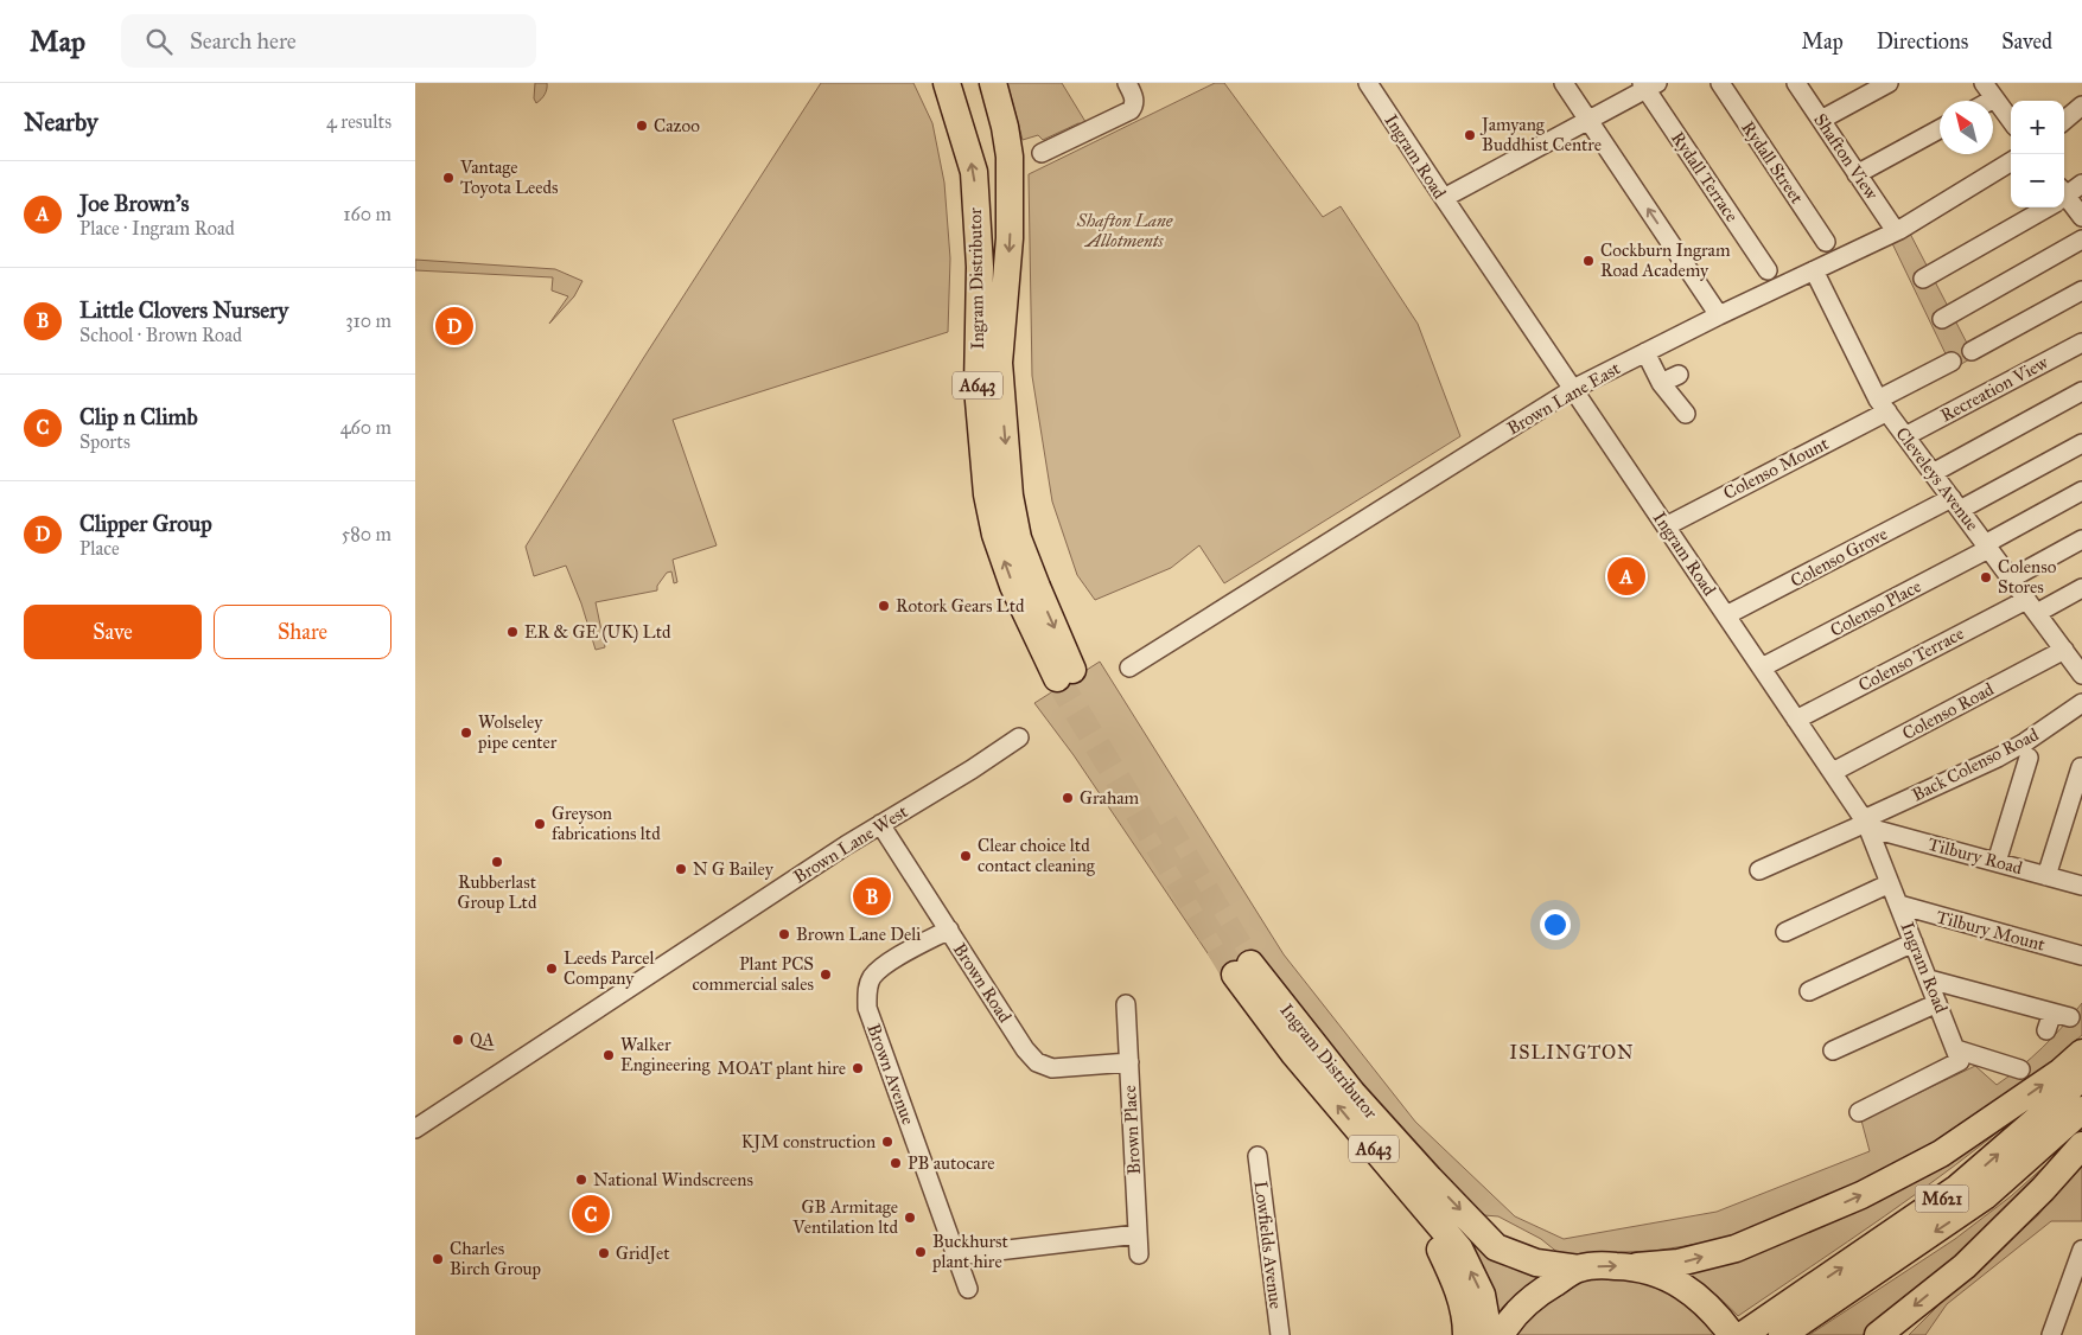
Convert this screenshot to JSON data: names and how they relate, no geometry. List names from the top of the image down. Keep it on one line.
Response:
{"streets":{"highway":["Ingram Distributor","A643","M621"],"street":["Ingram Road","Shafton View","Rydall Street","Rydall Terrace","Recreation View","Brown Lane East","Colenso Mount","Cleveleys Avenue","Colenso Grove","Colenso Place","Colenso Terrace","Colenso Road","Back Colenso Road","Brown Lane West","Tilbury Road","Tilbury Mount","Brown Road","Brown Avenue","Brown Place","Lowfields Avenue"]},"crossings":[["Ingram Road","Brown Lane East"],["Ingram Road","Colenso Mount"],["Ingram Road","Colenso Grove"],["Ingram Road","Colenso Place"],["Ingram Road","Colenso Terrace"],["Ingram Road","Colenso Road"],["Ingram Road","Back Colenso Road"],["Ingram Road","Tilbury Road"],["Ingram Road","Tilbury Mount"],["Shafton View","Brown Lane East"],["Recreation View","Cleveleys Avenue"],["Brown Lane East","Cleveleys Avenue"],["Colenso Mount","Cleveleys Avenue"],["Cleveleys Avenue","Colenso Grove"],["Cleveleys Avenue","Colenso Place"],["Cleveleys Avenue","Colenso Terrace"],["Cleveleys Avenue","Colenso Road"],["Back Colenso Road","Tilbury Road"],["Brown Lane West","Brown Road"],["Brown Road","Brown Avenue"],["Brown Road","Brown Place"]],"districts":["ISLINGTON"],"parks":["Shafton Lane Allotments"],"places":["Cazoo","Jamyang Buddhist Centre","Vantage Toyota Leeds","Cockburn Ingram Road Academy","Colenso Stores","Rotork Gears Ltd","ER & GE (UK) Ltd","Wolseley pipe center","Graham","Greyson fabrications ltd","Clear choice ltd contact cleaning","Rubberlast Group Ltd","N G Bailey","Brown Lane Deli","Leeds Parcel Company","Plant PCS commercial sales","QA","Walker Engineering","MOAT plant hire","KJM construction","PB autocare","National Windscreens","GB Armitage Ventilation ltd","Buckhurst plant hire","GridJet","Charles Birch Group"],"north":"top left","page":{"header":"Map","search":"Search here","nav":["Map","Directions","Saved"],"heading":["Nearby","4 results"],"map_buttons":["+","−"],"list":[{"mark":"A","name":"Joe Brown's","note":"Place · Ingram Road","value":"160 m"},{"mark":"B","name":"Little Clovers Nursery","note":"School · Brown Road","value":"310 m"},{"mark":"C","name":"Clip n Climb","note":"Sports","value":"460 m"},{"mark":"D","name":"Clipper Group","note":"Place","value":"580 m"}],"pins":["D","A","B","C"],"buttons":["Save","Share"]}}
